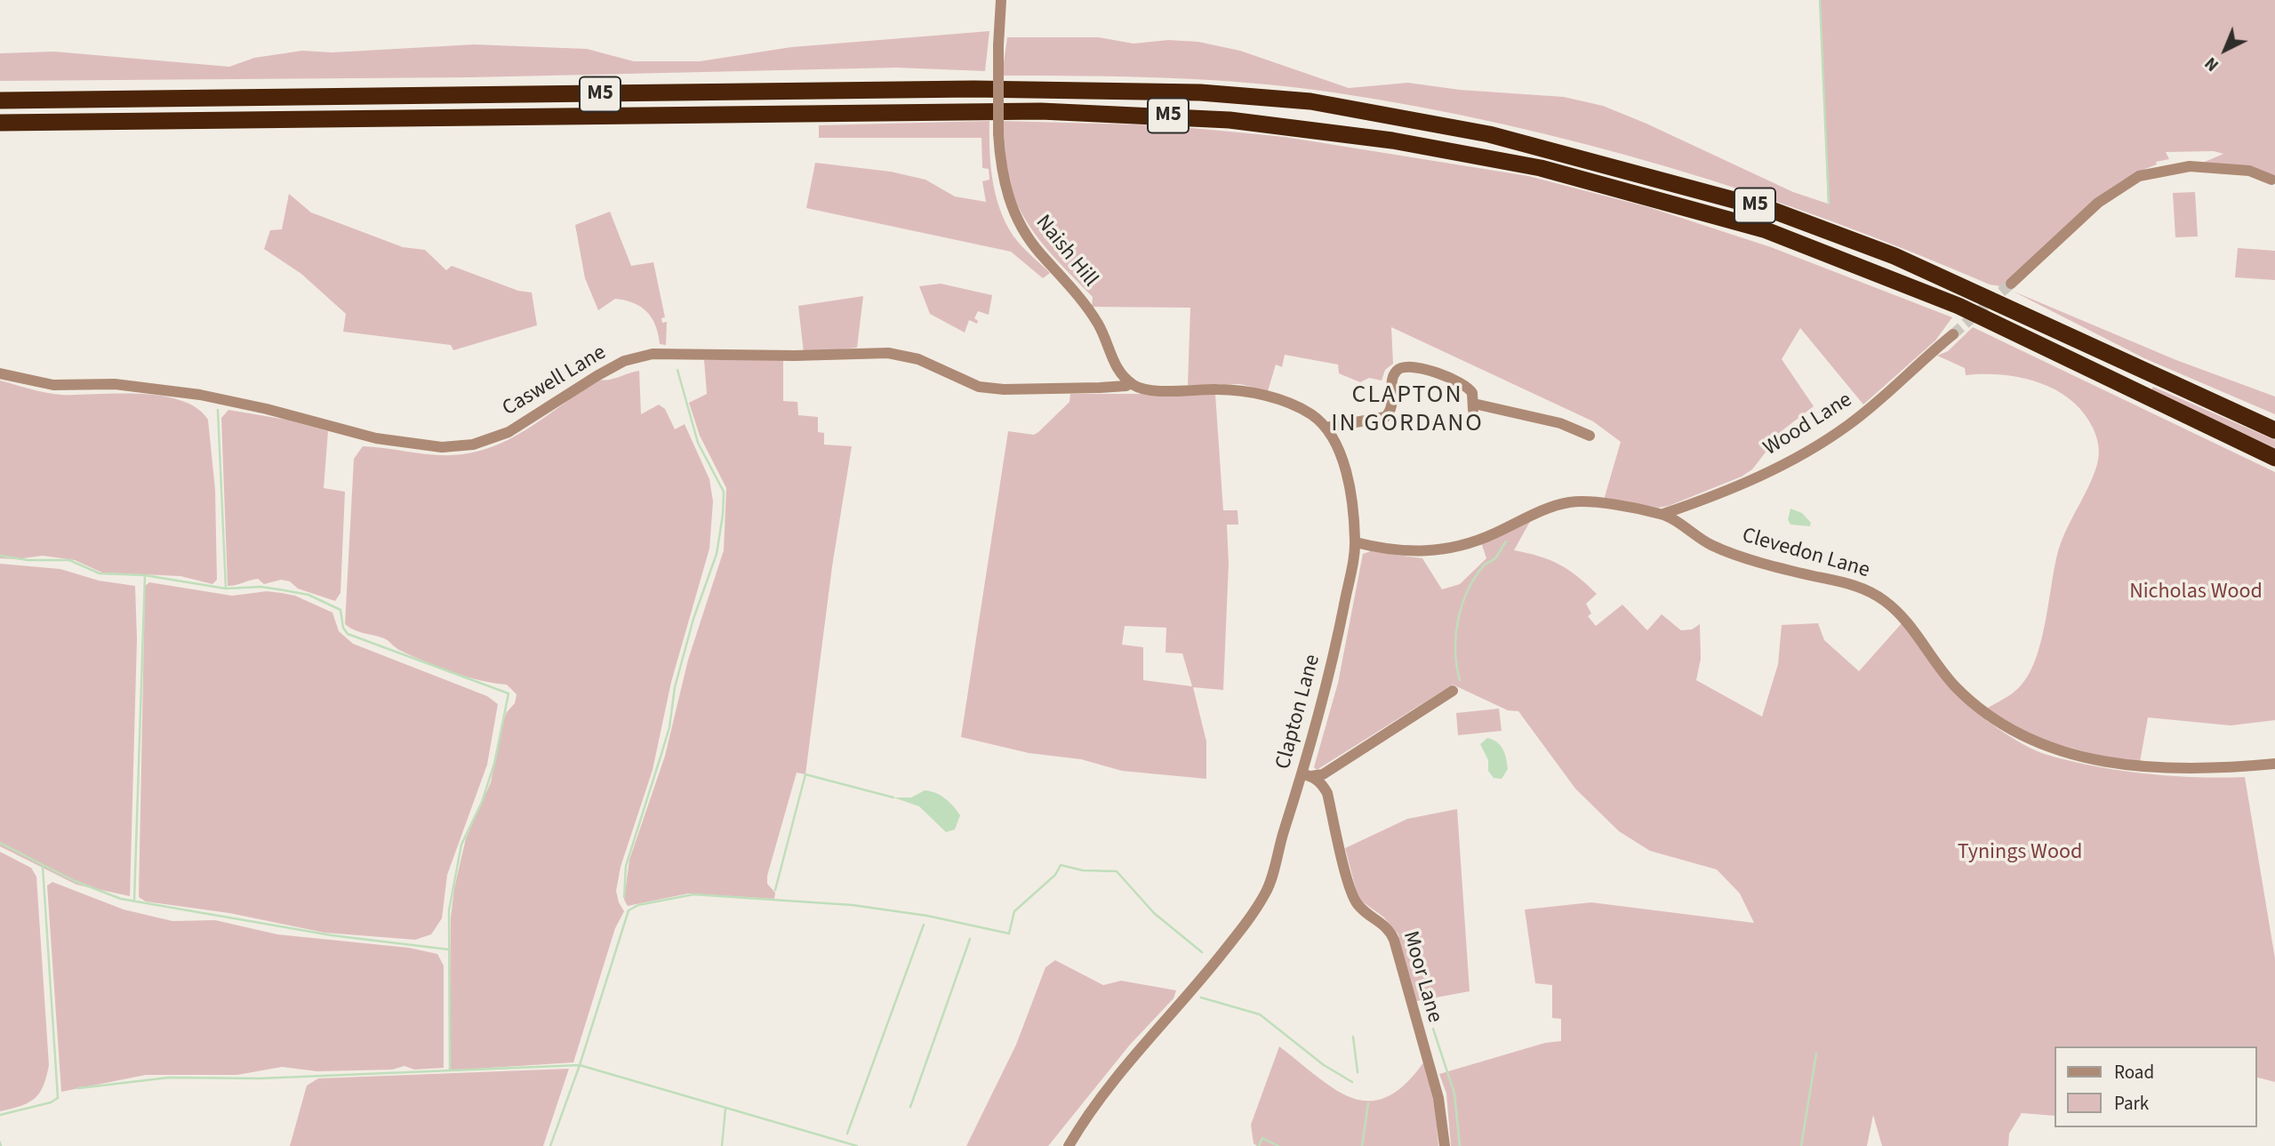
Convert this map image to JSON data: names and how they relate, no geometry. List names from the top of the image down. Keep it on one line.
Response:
{"streets":{"highway":["M5"],"street":["Naish Hill","Caswell Lane","Wood Lane","Clevedon Lane","Clapton Lane","Moor Lane"]},"crossings":[["Naish Hill","Caswell Lane"],["Naish Hill","Clapton Lane"],["Caswell Lane","Clapton Lane"],["Wood Lane","Clevedon Lane"],["Clevedon Lane","Clapton Lane"],["Clapton Lane","Moor Lane"]],"districts":["CLAPTON IN GORDANO"],"parks":["Nicholas Wood","Tynings Wood"],"legend":["Road","Park"],"north":"bottom left"}
